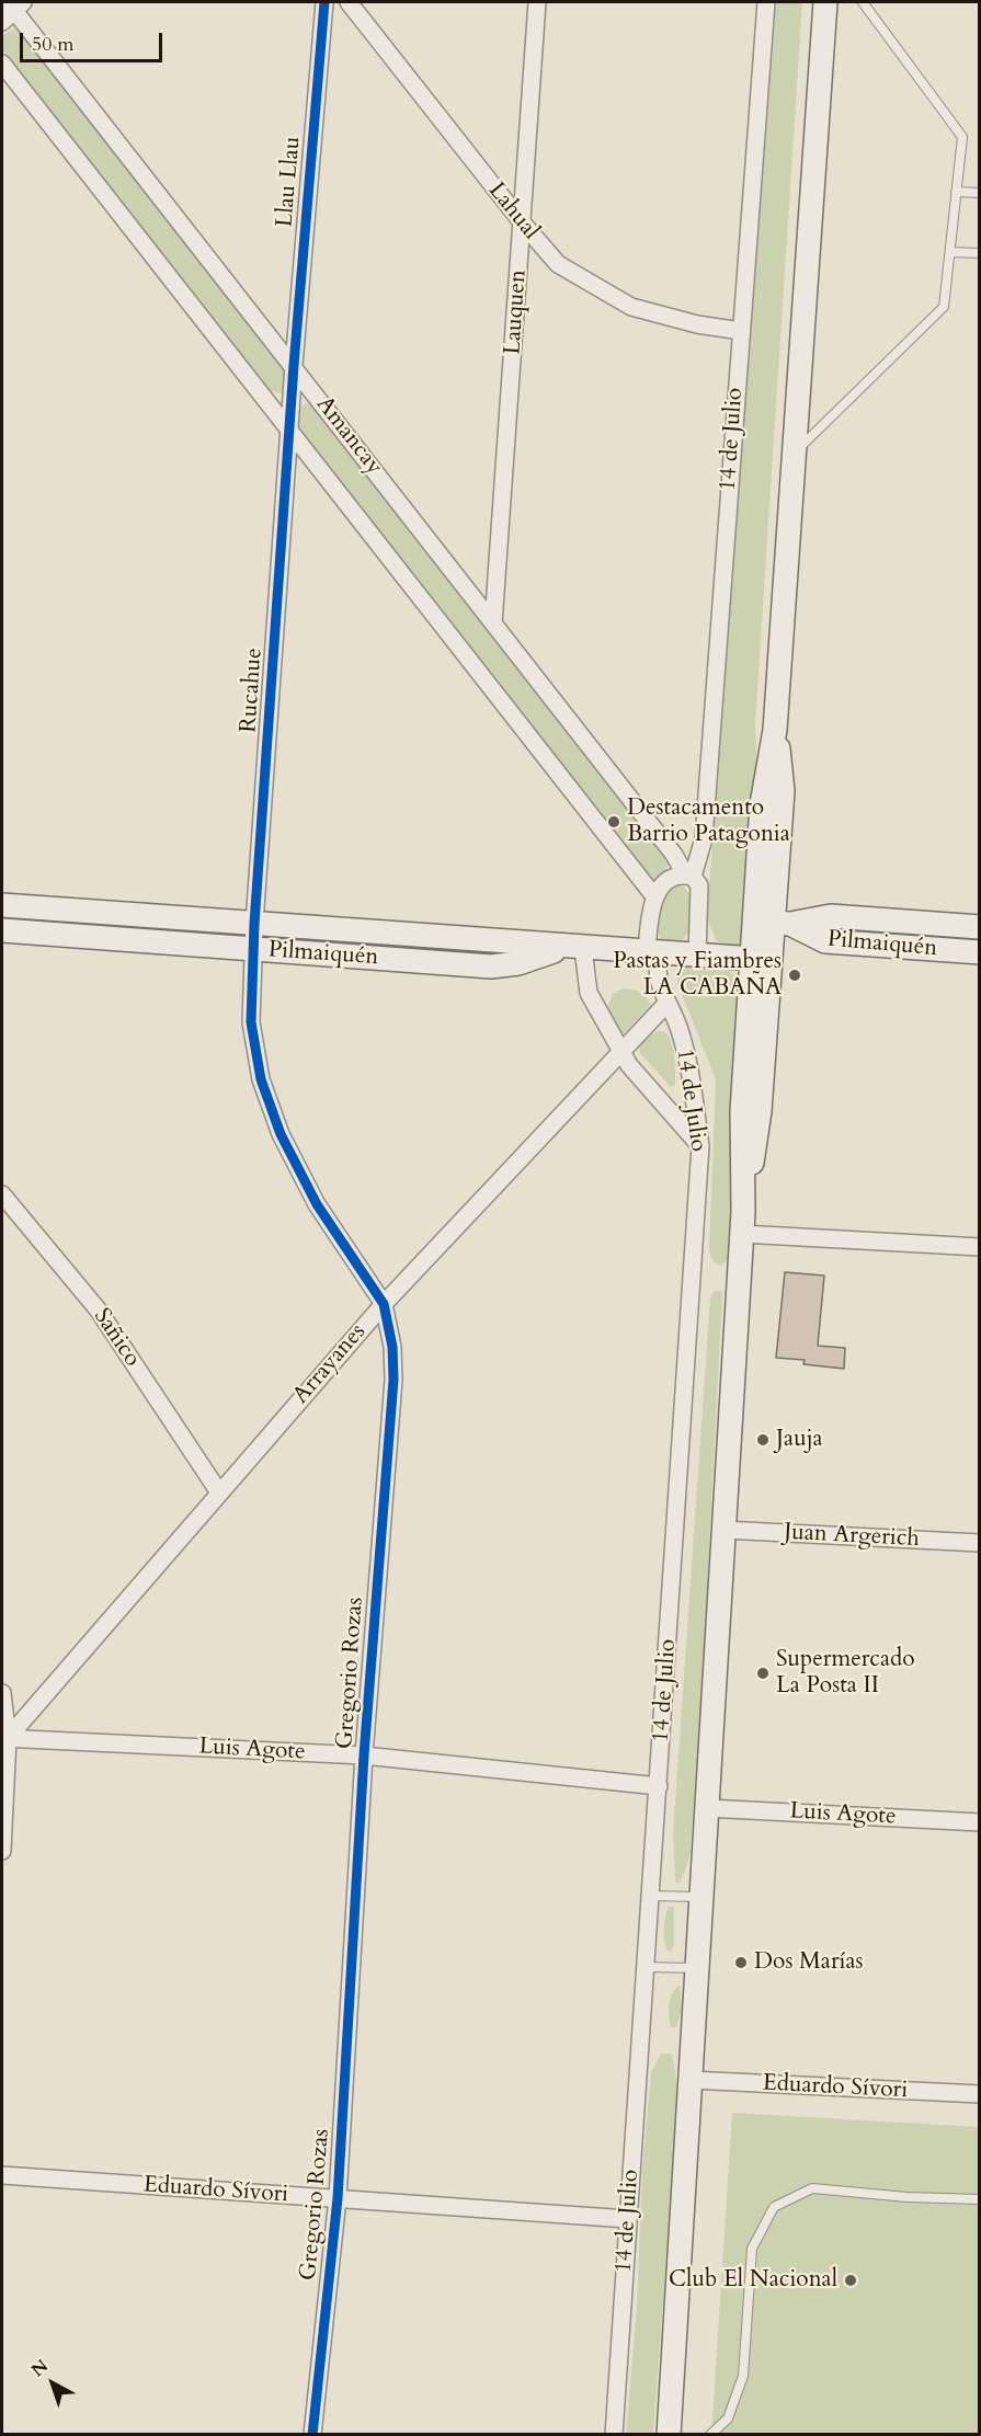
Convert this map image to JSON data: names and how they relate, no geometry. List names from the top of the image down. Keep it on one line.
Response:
{"streets":{"main road":["14 de Julio","Pilmaiquén"],"street":["Llau Llau","Lahual","Lauquen","Amancay","Rucahue","Sañico","Arrayanes","Juan Argerich","Gregorio Rozas","Luis Agote","Eduardo Sívori"]},"crossings":[["Llau Llau","Amancay"],["Llau Llau","Rucahue"],["Lahual","Lauquen"],["Lahual","14 de Julio"],["Lauquen","Amancay"],["Amancay","14 de Julio"],["Amancay","Rucahue"],["14 de Julio","Pilmaiquén"],["14 de Julio","Arrayanes"],["14 de Julio","Juan Argerich"],["14 de Julio","Luis Agote"],["14 de Julio","Eduardo Sívori"],["Rucahue","Pilmaiquén"],["Rucahue","Gregorio Rozas"],["Pilmaiquén","Gregorio Rozas"],["Sañico","Arrayanes"],["Arrayanes","Gregorio Rozas"],["Arrayanes","Luis Agote"],["Gregorio Rozas","Luis Agote"],["Gregorio Rozas","Eduardo Sívori"]],"places":["Destacamento Barrio Patagonia","Pastas y Fiambres LA CABAÑA","Jauja","Supermercado La Posta II","Dos Marías","Club El Nacional"],"scale_bar":"50 m","north":"top left"}
